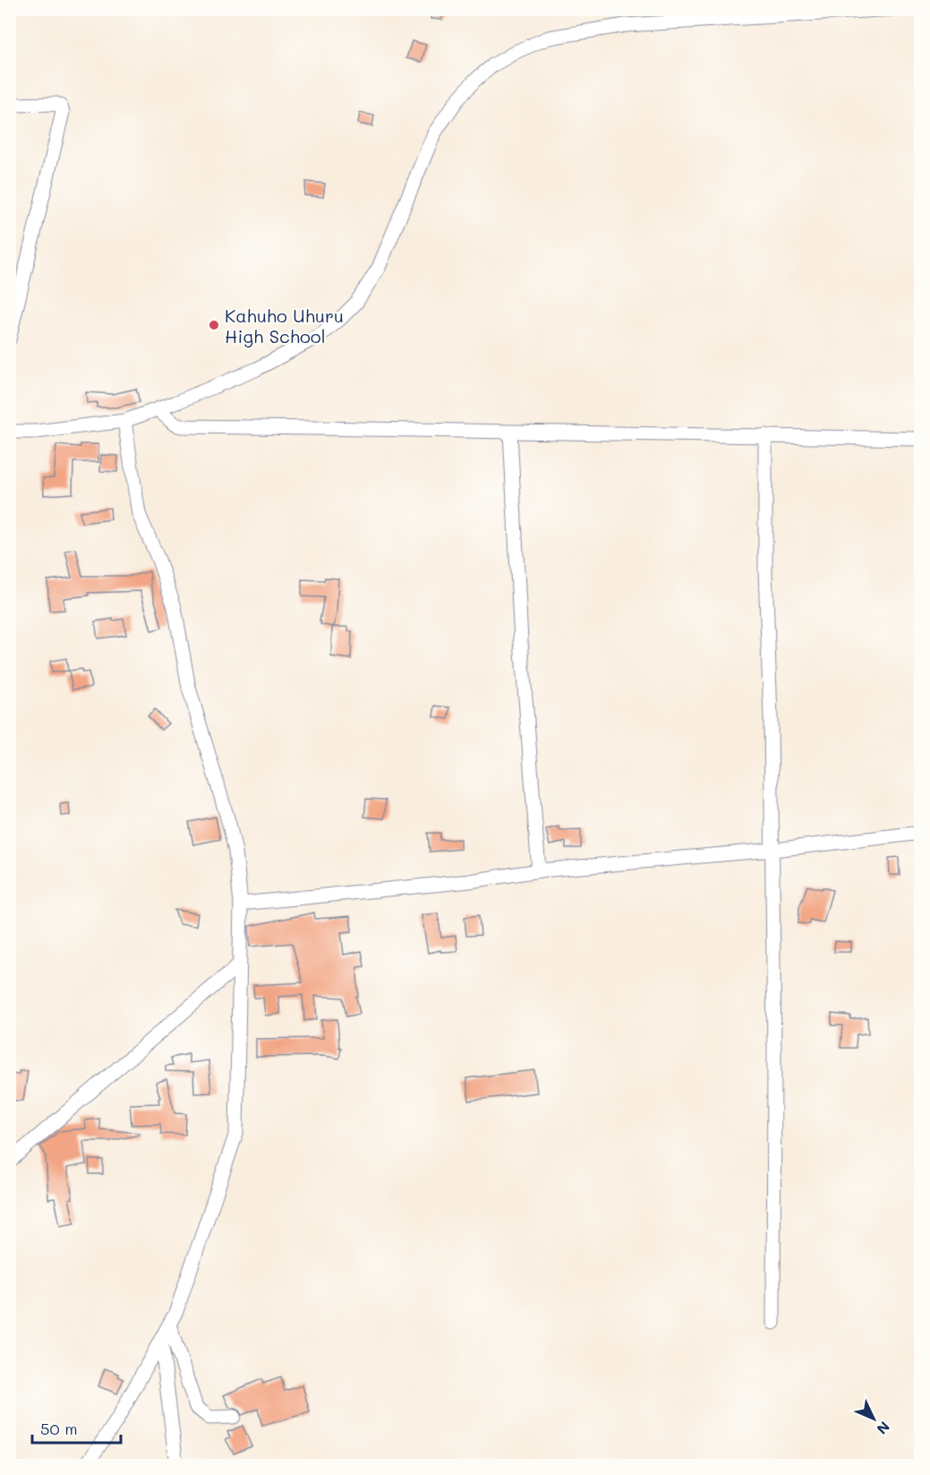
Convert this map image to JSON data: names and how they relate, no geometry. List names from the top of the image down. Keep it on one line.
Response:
{"places":["Kahuho Uhuru High School"],"scale_bar":"50 m","north":"bottom right"}
